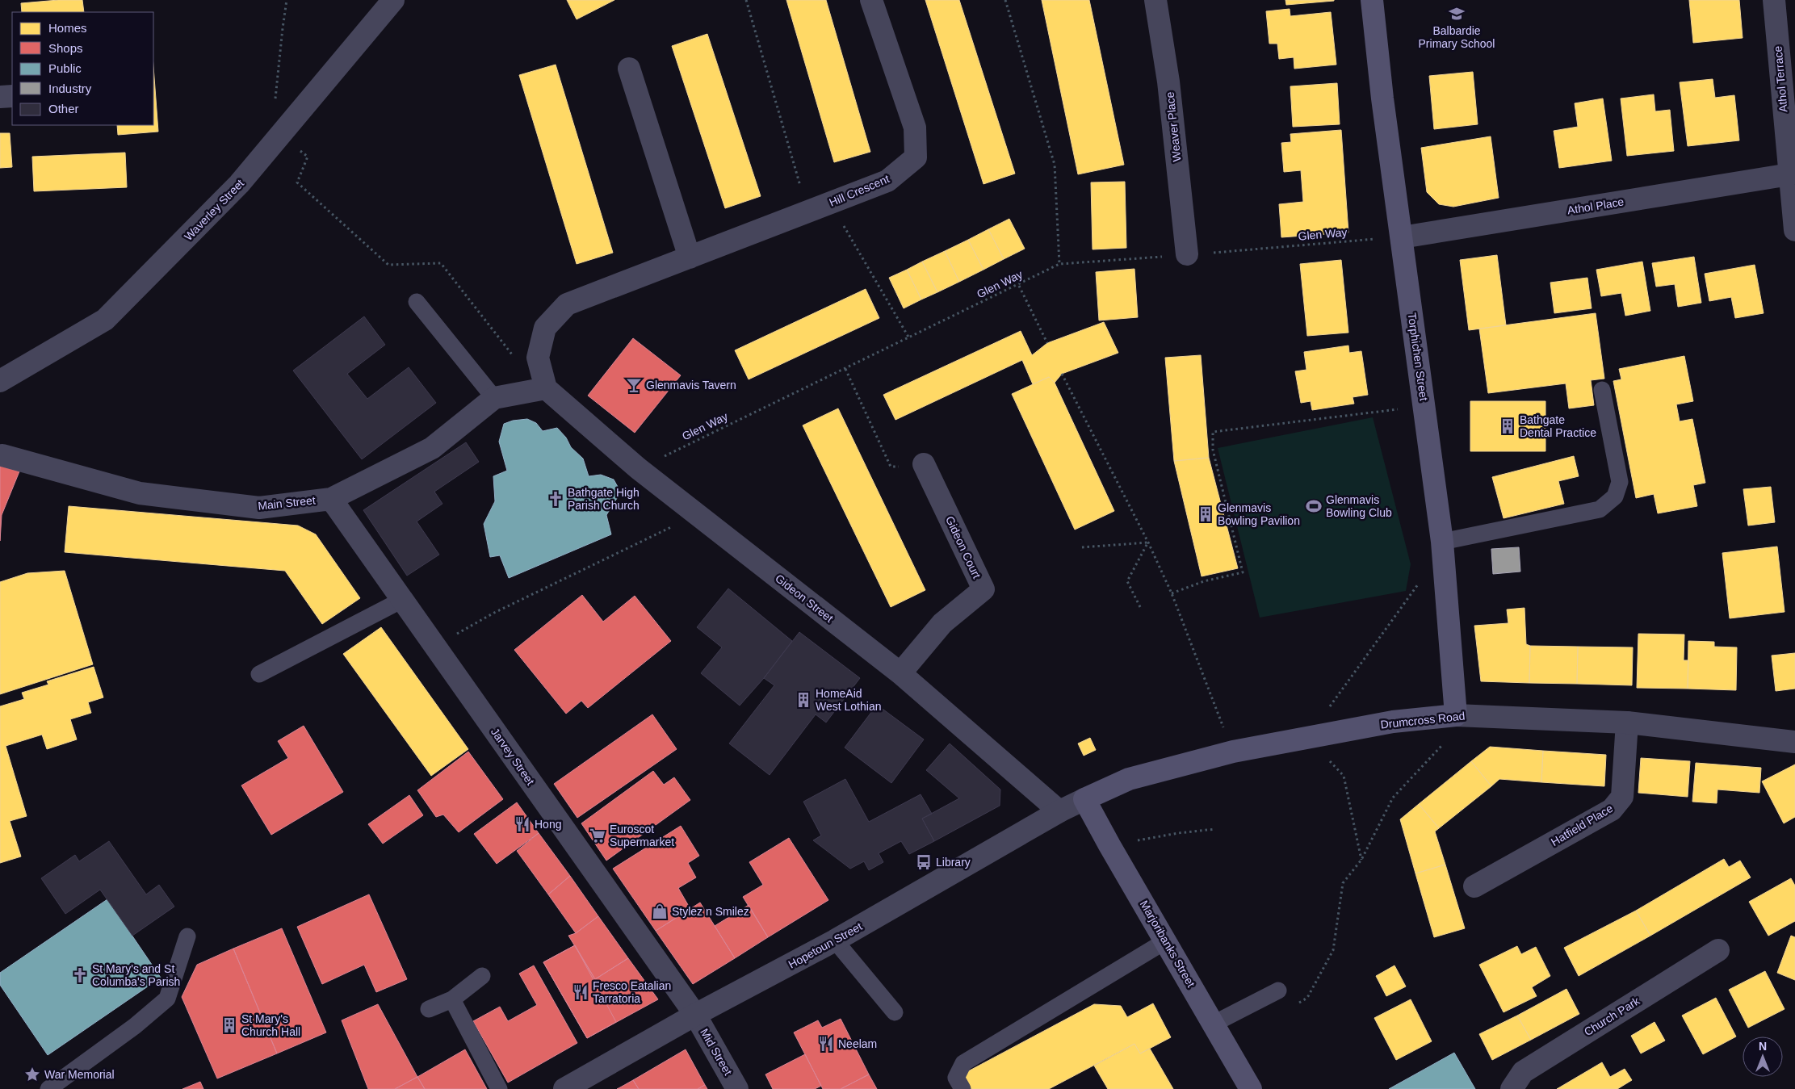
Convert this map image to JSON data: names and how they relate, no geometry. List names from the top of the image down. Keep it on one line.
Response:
{"streets":{"main road":["Torphichen Street","Drumcross Road","Marjoribanks Street"],"street":["Athol Terrace","Weaver Place","Hill Crescent","Athol Place","Waverley Street","Main Street","Gideon Court","Gideon Street","Jarvey Street","Hatfield Place","Hopetoun Street","Church Park","Mid Street"],"path":["Glen Way"]},"crossings":[["Athol Terrace","Athol Place"],["Weaver Place","Glen Way"],["Hill Crescent","Main Street"],["Hill Crescent","Gideon Street"],["Athol Place","Glen Way"],["Athol Place","Torphichen Street"],["Glen Way","Torphichen Street"],["Glen Way","Gideon Street"],["Torphichen Street","Drumcross Road"],["Main Street","Gideon Street"],["Main Street","Jarvey Street"],["Gideon Court","Gideon Street"],["Gideon Street","Hopetoun Street"],["Drumcross Road","Hatfield Place"],["Drumcross Road","Marjoribanks Street"],["Drumcross Road","Hopetoun Street"],["Jarvey Street","Hopetoun Street"],["Jarvey Street","Mid Street"],["Marjoribanks Street","Hopetoun Street"],["Hopetoun Street","Mid Street"]],"places":{"school or university":["Balbardie Primary School"],"bar":["Glenmavis Tavern"],"building":["Bathgate Dental Practice","Glenmavis Bowling Pavilion","HomeAid West Lothian","St Mary's Church Hall"],"church":["Bathgate High Parish Church","St Mary's and St Columba's Parish"],"sports":["Glenmavis Bowling Club"],"restaurant":["Hong","Fresco Eatalian Tarratoria","Neelam"],"supermarket":["Euroscot Supermarket"],"bus stop":["Library"],"shop":["Stylez n Smilez"],"place":["War Memorial"]},"legend":["Homes","Shops","Public","Industry","Other"],"north":"top"}
